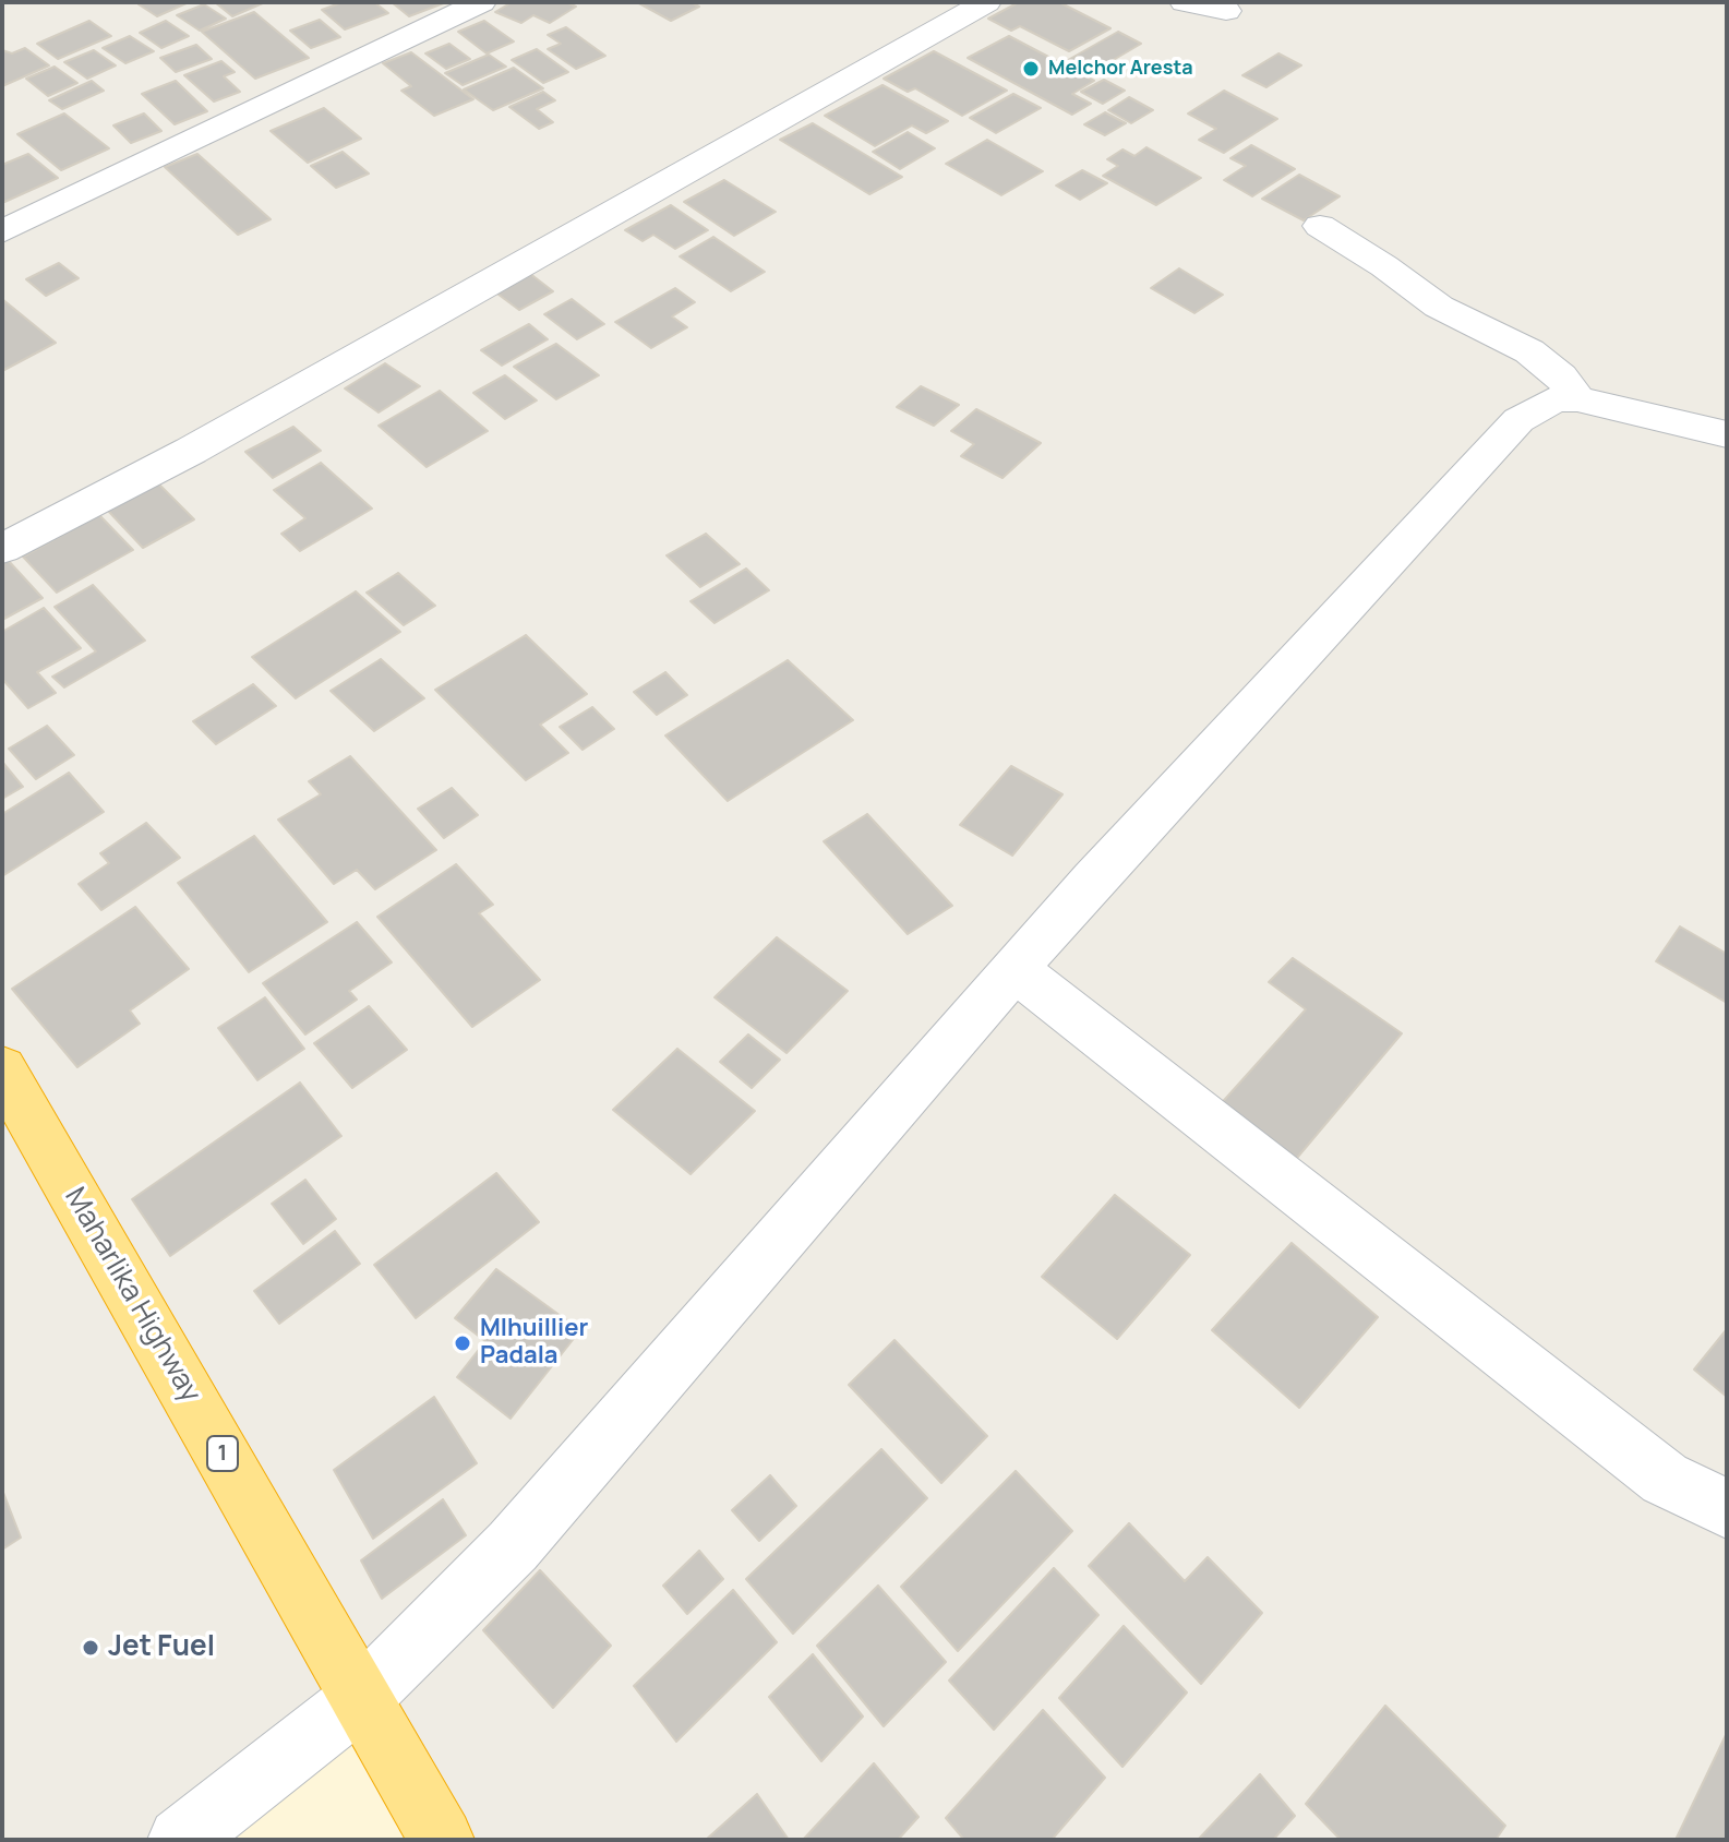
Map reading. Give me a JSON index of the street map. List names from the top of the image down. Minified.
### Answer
{"streets":{"highway":["Maharlika Highway","1"]},"places":["Melchor Aresta","Mlhuillier Padala","Jet Fuel"]}
